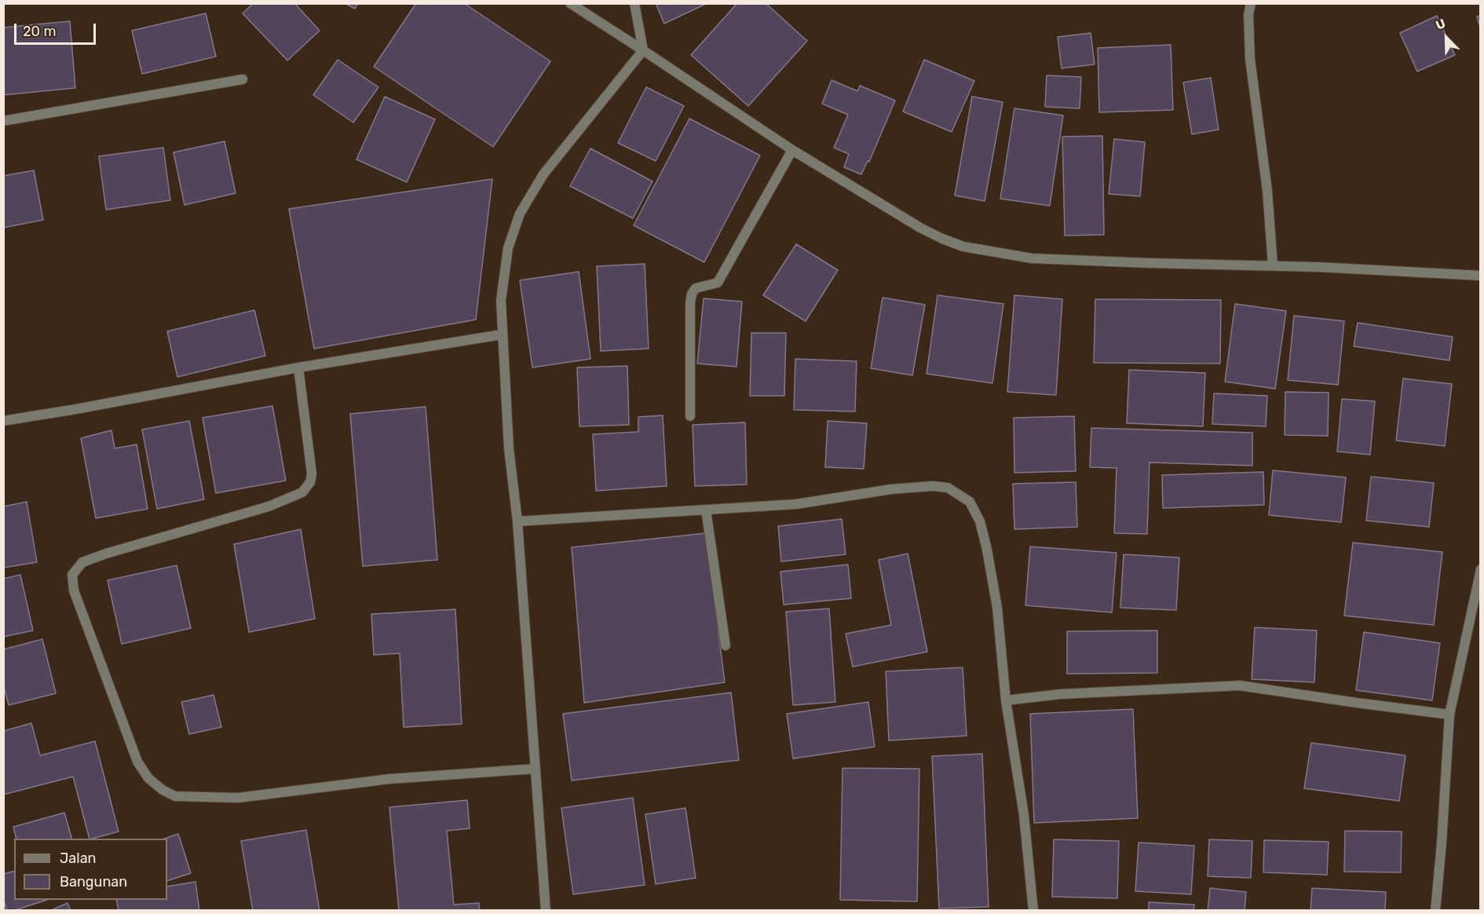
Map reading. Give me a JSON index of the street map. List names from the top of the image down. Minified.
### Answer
{"legend":["Jalan","Bangunan"],"scale_bar":"20 m","north":"top left"}
